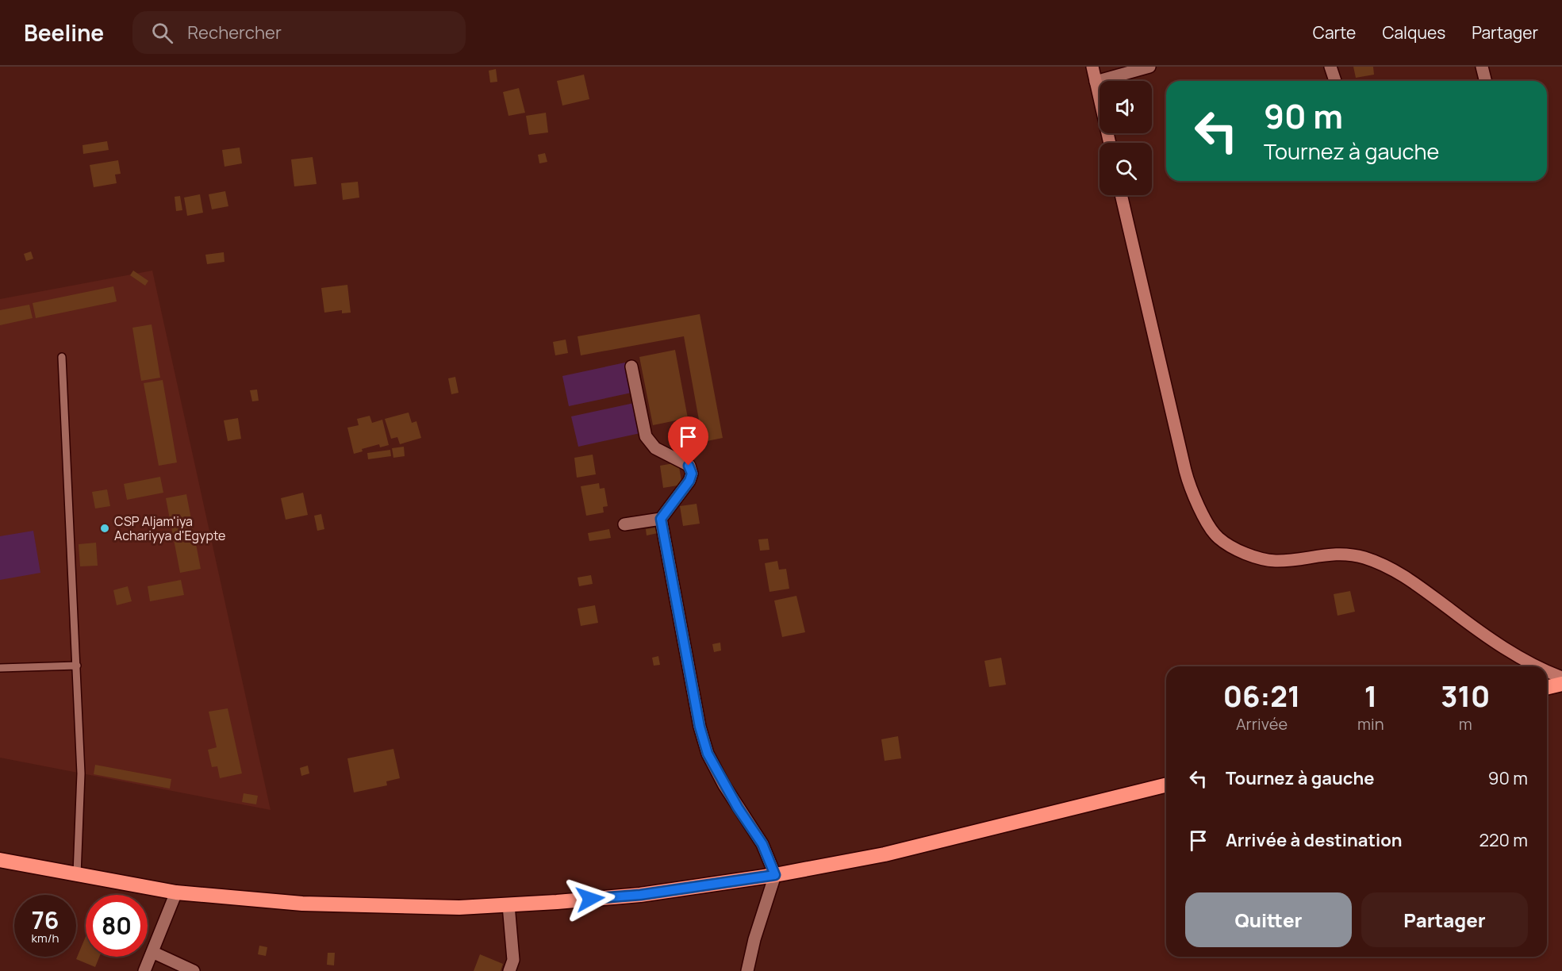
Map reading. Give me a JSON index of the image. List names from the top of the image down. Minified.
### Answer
{"places":["CSP Aljam'iya Achariyya d'Egypte"],"page":{"header":"Beeline","search":"Rechercher","nav":["Carte","Calques","Partager"],"turn":["90 m","Tournez à gauche"],"eta":["06:21","Arrivée","1","min","310","m"],"list":[{"name":"Tournez à gauche","value":"90 m"},{"name":"Arrivée à destination","value":"220 m"}],"buttons":["Quitter","Partager"],"speed":"76 km/h","limit":"80"}}
